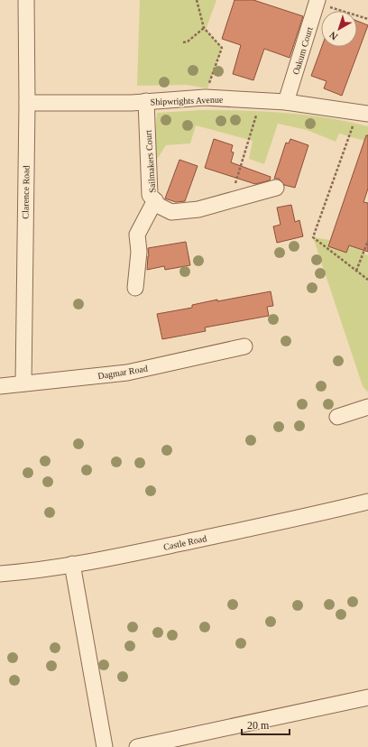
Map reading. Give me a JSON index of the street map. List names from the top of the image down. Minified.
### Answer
{"streets":{"street":["Oakum Court","Shipwrights Avenue","Sailmakers Court","Clarence Road","Dagmar Road","Castle Road"]},"crossings":[["Oakum Court","Shipwrights Avenue"],["Shipwrights Avenue","Sailmakers Court"],["Shipwrights Avenue","Clarence Road"],["Clarence Road","Dagmar Road"]],"scale_bar":"20 m","north":"bottom left"}
